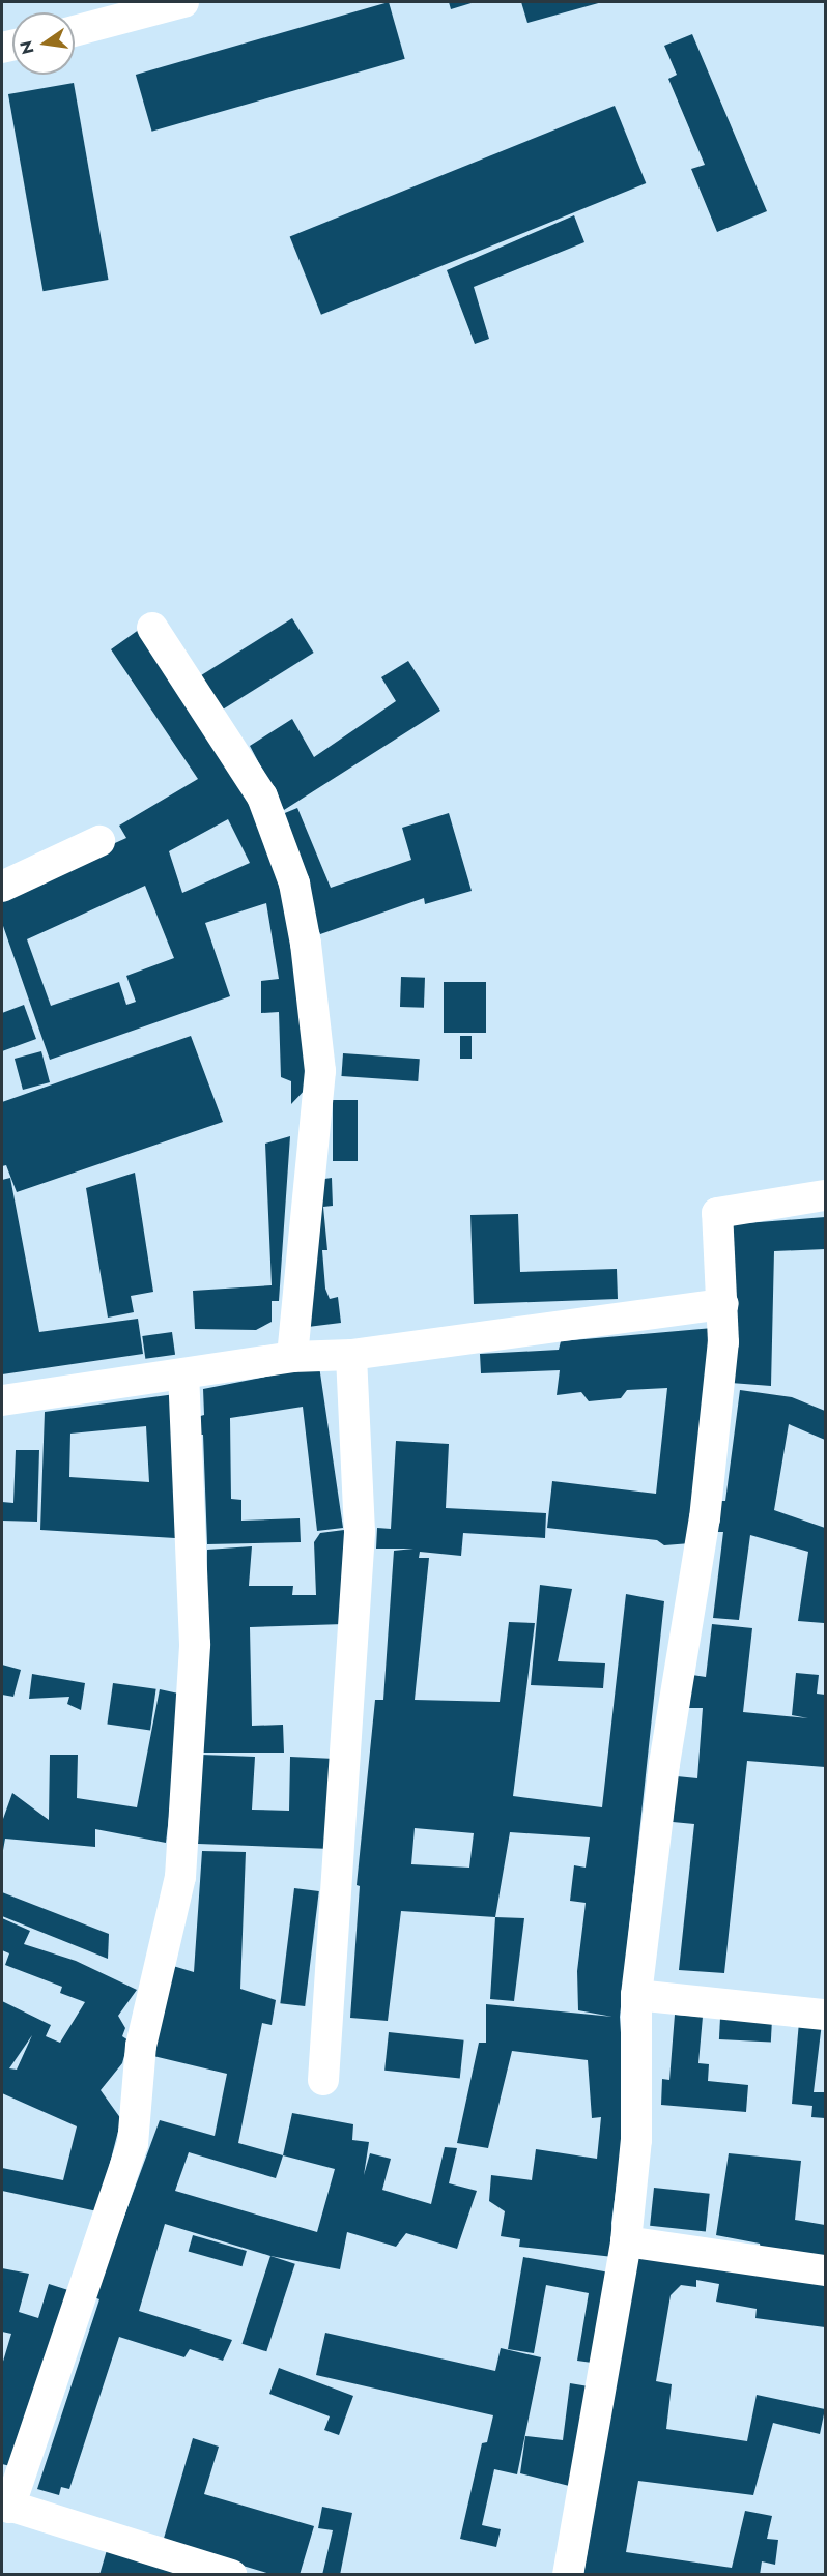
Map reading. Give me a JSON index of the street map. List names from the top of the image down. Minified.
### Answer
{"north":"left"}
